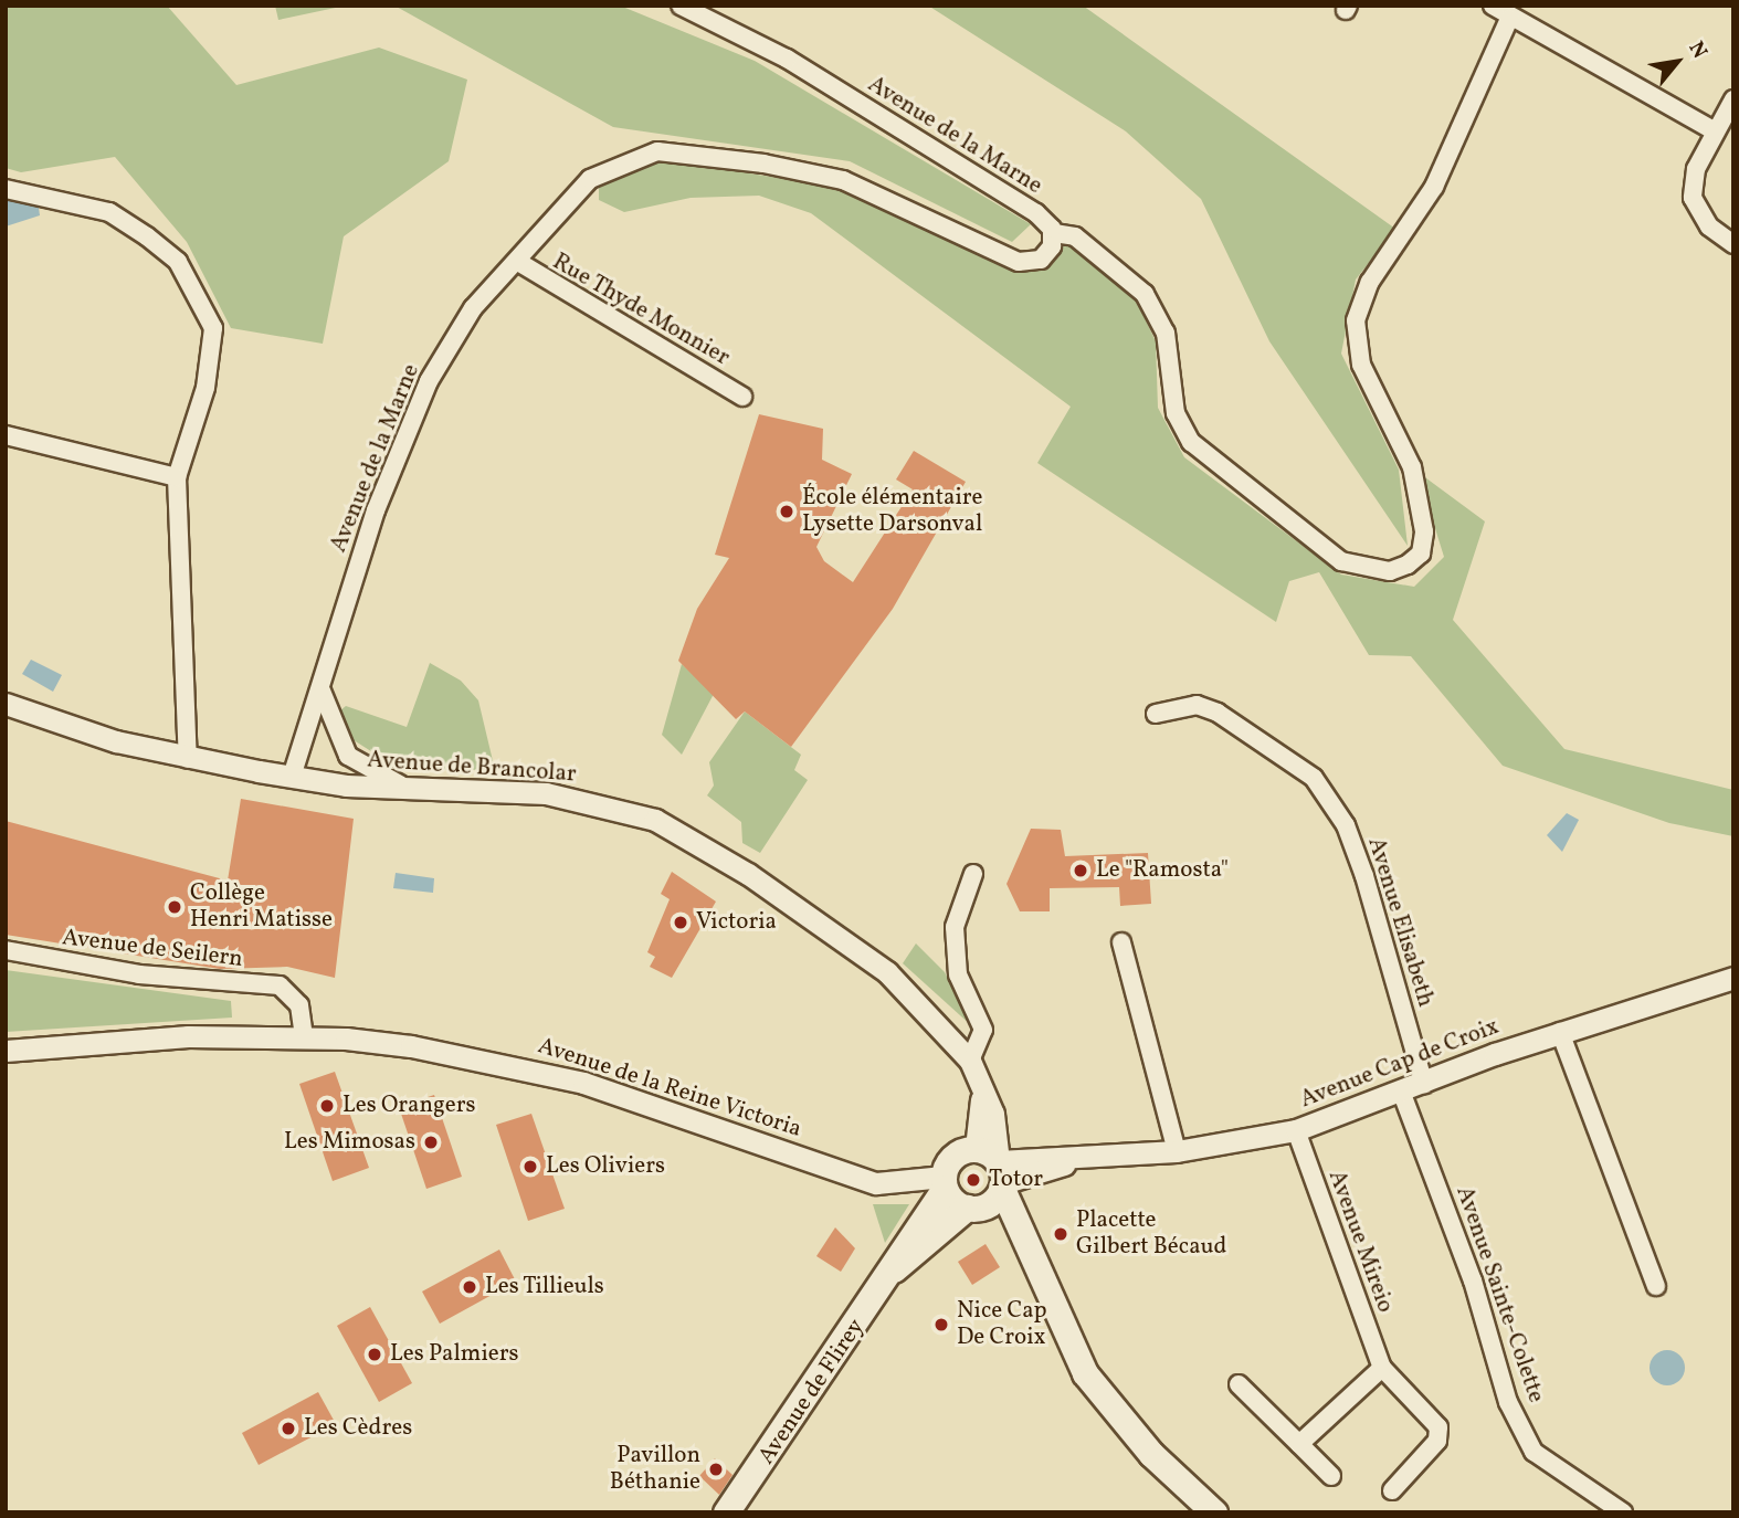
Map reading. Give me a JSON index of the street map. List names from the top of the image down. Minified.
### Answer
{"streets":{"main road":["Avenue de Flirey"],"street":["Avenue de la Marne","Rue Thyde Monnier","Avenue de Brancolar","Avenue Elisabeth","Avenue de Seilern","Avenue Cap de Croix","Avenue de la Reine Victoria","Avenue Mireio","Avenue Sainte-Colette"]},"crossings":[["Avenue de la Marne","Rue Thyde Monnier"],["Avenue de la Marne","Avenue de Brancolar"],["Avenue de Brancolar","Avenue Cap de Croix"],["Avenue de Brancolar","Avenue de Flirey"],["Avenue Elisabeth","Avenue Cap de Croix"],["Avenue de Seilern","Avenue de la Reine Victoria"],["Avenue Cap de Croix","Avenue Mireio"],["Avenue Cap de Croix","Avenue Sainte-Colette"],["Avenue Cap de Croix","Avenue de Flirey"],["Avenue de la Reine Victoria","Avenue de Flirey"]],"places":["École élémentaire Lysette Darsonval","Le \"Ramosta\"","Collège Henri Matisse","Victoria","Les Orangers","Les Mimosas","Les Oliviers","Totor","Placette Gilbert Bécaud","Les Tillieuls","Nice Cap De Croix","Les Palmiers","Les Cèdres","Pavillon Béthanie"],"north":"top right"}
